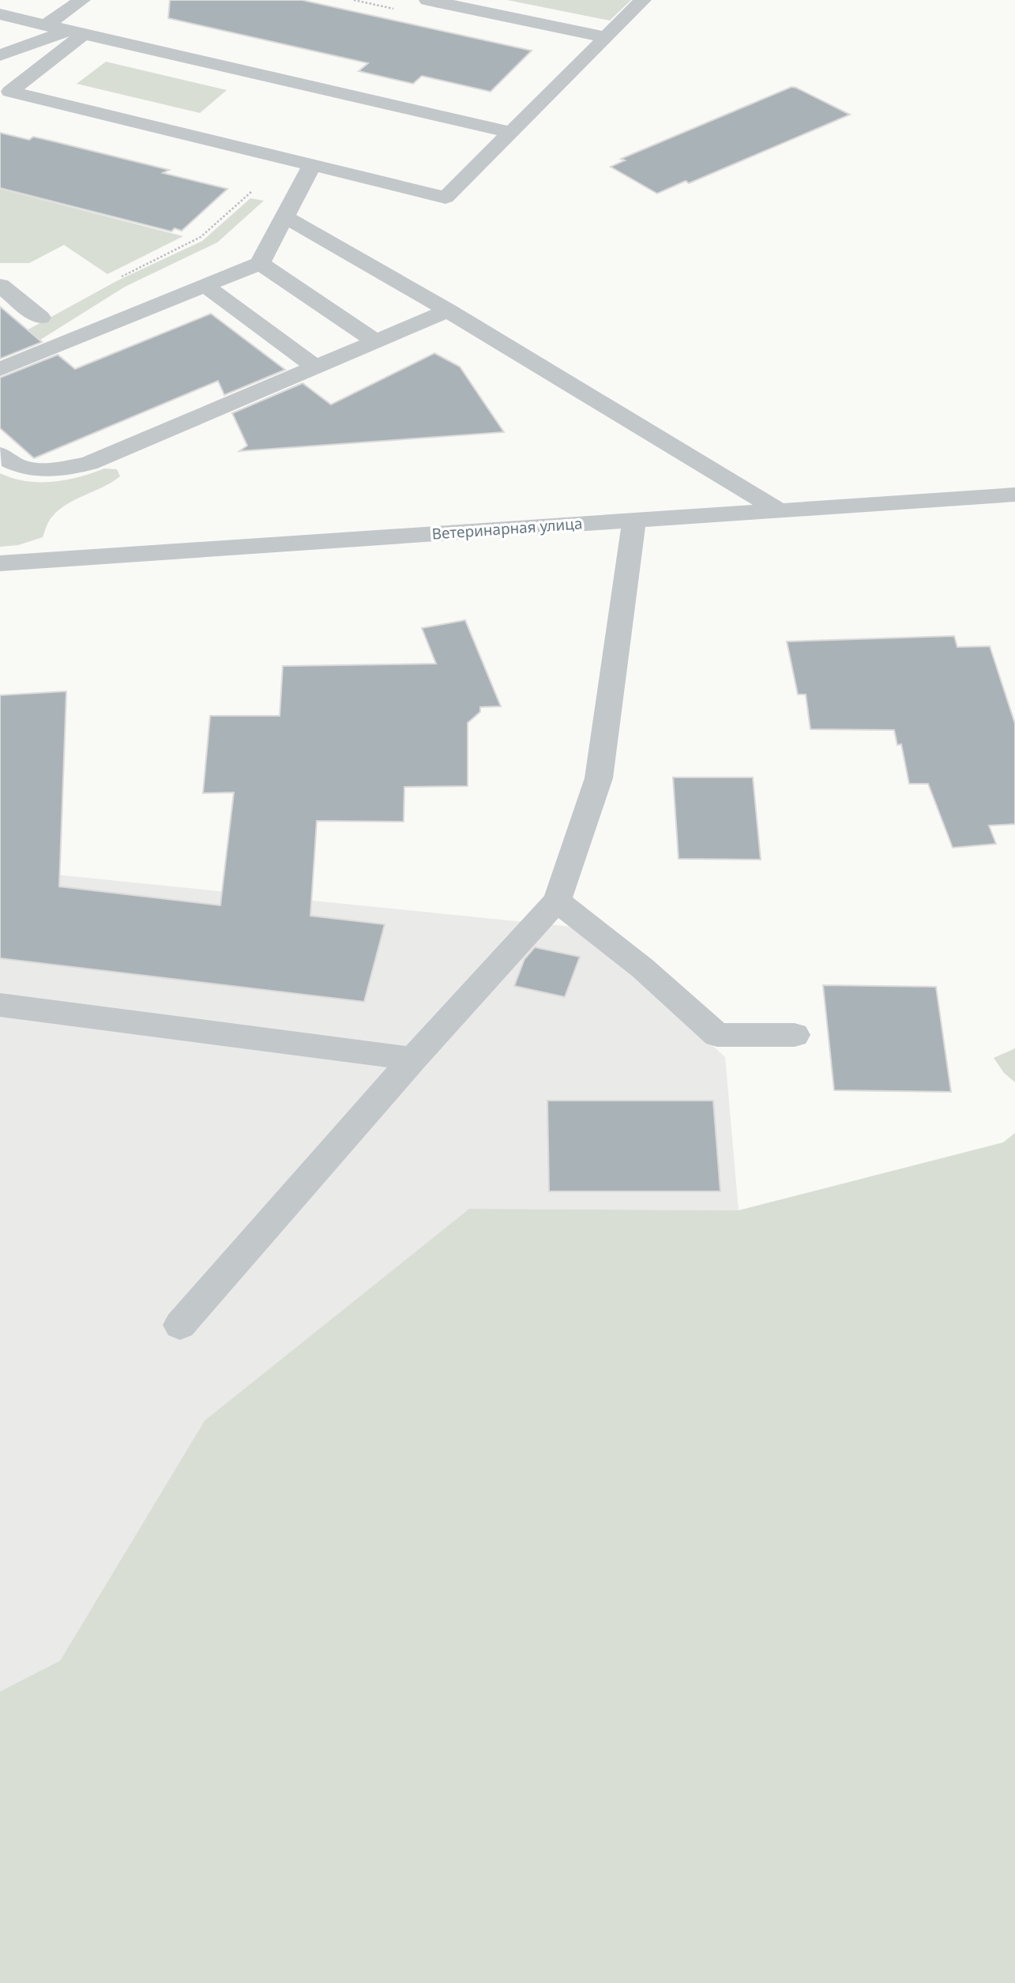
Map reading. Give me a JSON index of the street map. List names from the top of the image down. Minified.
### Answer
{"streets":{"street":["Ветеринарная улица"]}}
